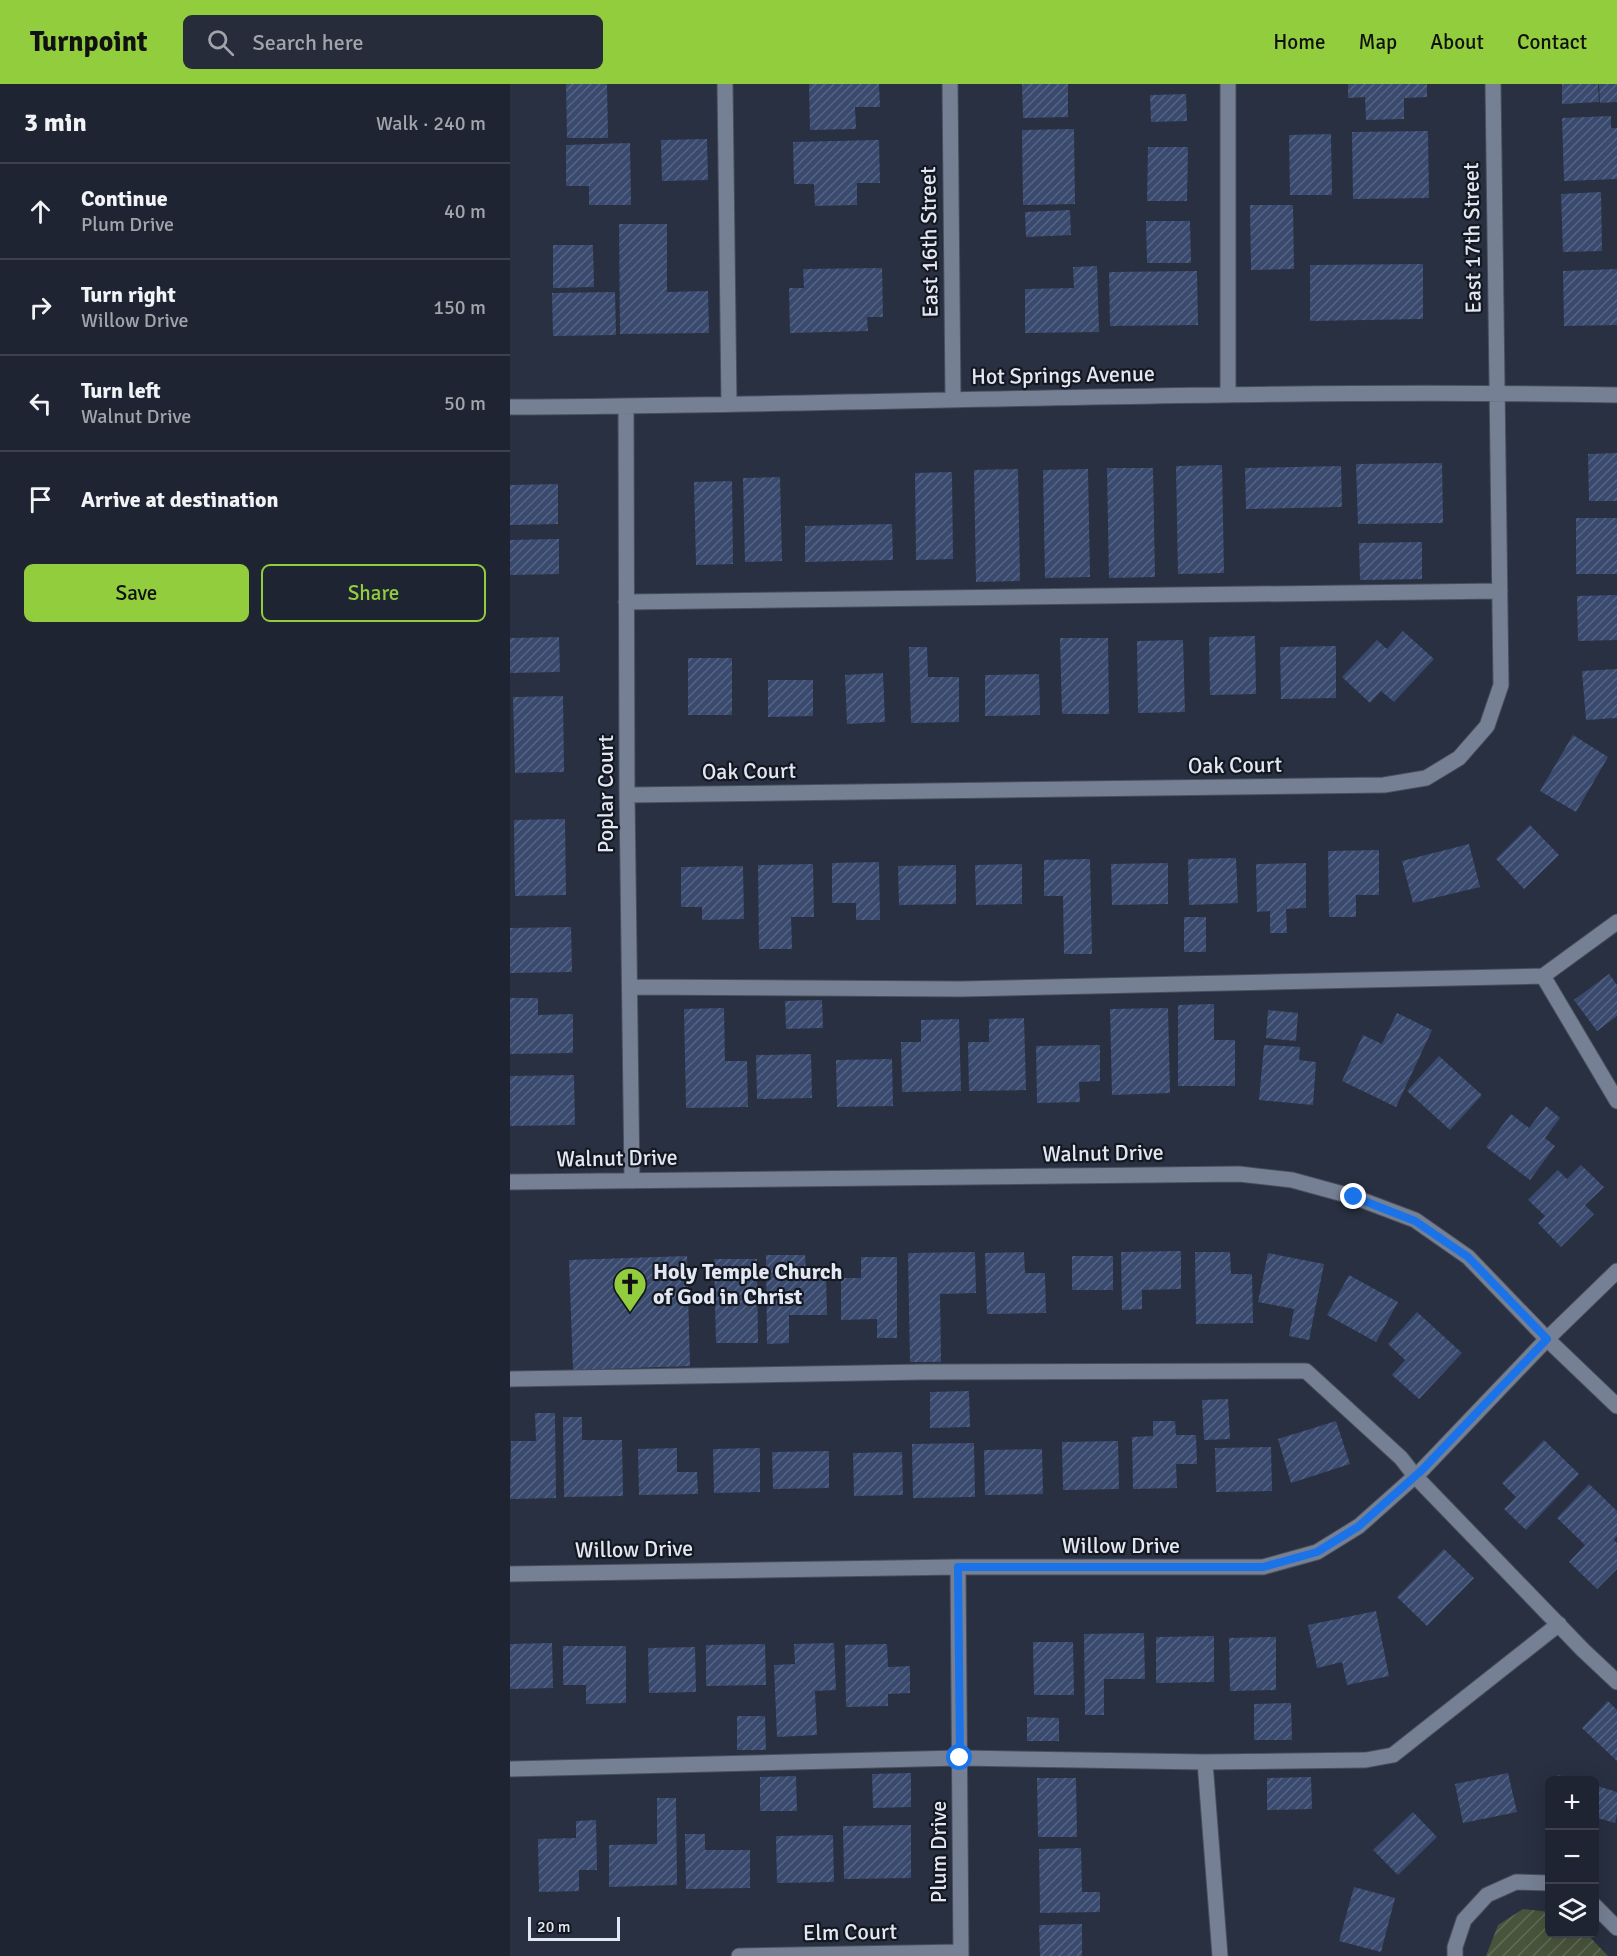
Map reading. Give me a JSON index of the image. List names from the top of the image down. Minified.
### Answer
{"streets":{"street":["East 17th Street","East 16th Street","Hot Springs Avenue","Oak Court","Poplar Court","Walnut Drive","Willow Drive","Plum Drive","Elm Court"]},"crossings":[["East 17th Street","Hot Springs Avenue"],["East 17th Street","Oak Court"],["East 16th Street","Hot Springs Avenue"],["Hot Springs Avenue","Oak Court"],["Hot Springs Avenue","Poplar Court"],["Oak Court","Poplar Court"],["Poplar Court","Walnut Drive"],["Walnut Drive","Willow Drive"],["Willow Drive","Plum Drive"],["Plum Drive","Elm Court"]],"places":{"church":["Holy Temple Church of God in Christ"]},"scale_bar":"20 m","page":{"header":"Turnpoint","search":"Search here","nav":["Home","Map","About","Contact"],"heading":["3 min","Walk · 240 m"],"list":[["Continue","Plum Drive","40 m"],["Turn right","Willow Drive","150 m"],["Turn left","Walnut Drive","50 m"],"Arrive at destination"],"buttons":["Save","Share"],"map_buttons":["+","−"],"scale":"20 m"}}
